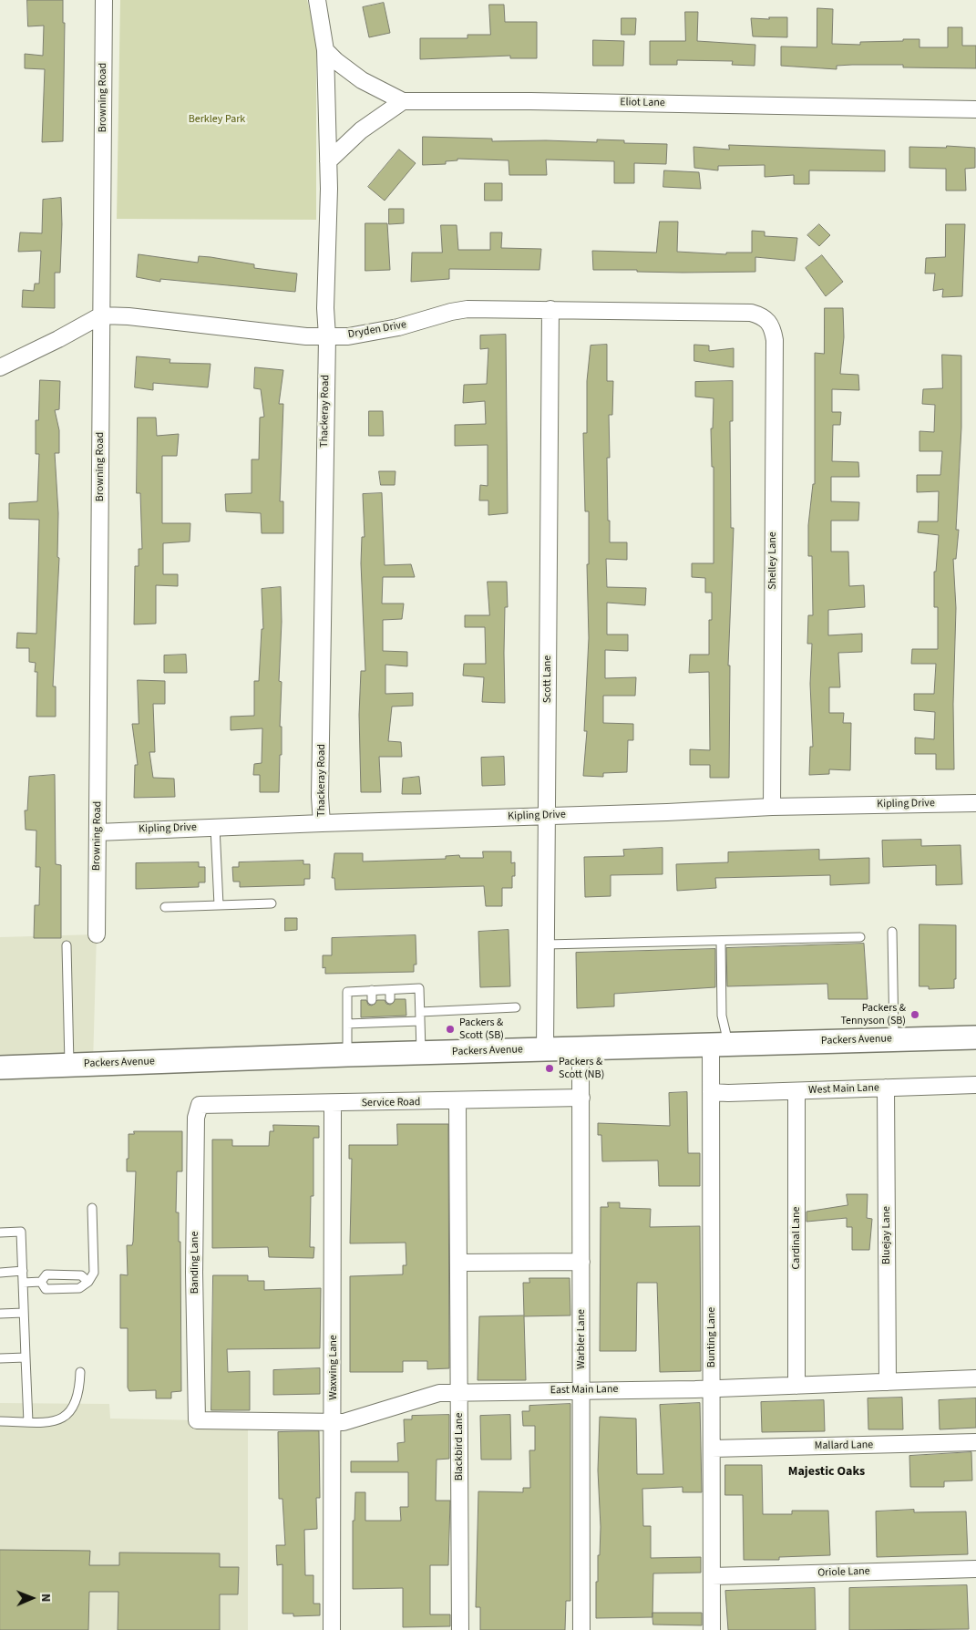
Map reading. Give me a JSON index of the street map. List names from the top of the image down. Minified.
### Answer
{"streets":{"main road":["Packers Avenue"],"street":["Browning Road","Eliot Lane","Dryden Drive","Thackeray Road","Shelley Lane","Scott Lane","Kipling Drive","West Main Lane","Service Road","Bluejay Lane","Cardinal Lane","Banding Lane","Bunting Lane","Warbler Lane","Waxwing Lane","East Main Lane","Mallard Lane","Blackbird Lane","Oriole Lane"]},"crossings":[["Browning Road","Dryden Drive"],["Browning Road","Kipling Drive"],["Eliot Lane","Thackeray Road"],["Dryden Drive","Thackeray Road"],["Dryden Drive","Shelley Lane"],["Dryden Drive","Scott Lane"],["Thackeray Road","Kipling Drive"],["Shelley Lane","Kipling Drive"],["Scott Lane","Kipling Drive"],["Scott Lane","Packers Avenue"],["Packers Avenue","Bunting Lane"],["Packers Avenue","Warbler Lane"],["West Main Lane","Bluejay Lane"],["West Main Lane","Cardinal Lane"],["West Main Lane","Bunting Lane"],["Service Road","Banding Lane"],["Service Road","Warbler Lane"],["Service Road","Waxwing Lane"],["Service Road","Blackbird Lane"],["Bluejay Lane","East Main Lane"],["Cardinal Lane","East Main Lane"],["Banding Lane","East Main Lane"],["Bunting Lane","East Main Lane"],["Bunting Lane","Mallard Lane"],["Bunting Lane","Oriole Lane"],["Warbler Lane","East Main Lane"],["Waxwing Lane","East Main Lane"],["East Main Lane","Blackbird Lane"]],"districts":["Majestic Oaks"],"parks":["Berkley Park"],"places":["Packers & Tennyson (SB)","Packers & Scott (SB)","Packers & Scott (NB)"],"north":"right"}
